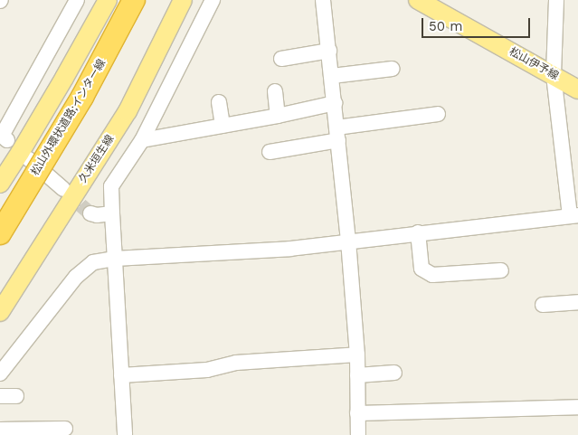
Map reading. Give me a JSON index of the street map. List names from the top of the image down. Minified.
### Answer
{"streets":{"highway":["松山外環状道路;インター線"],"main road":["松山伊予線","久米垣生線"]},"scale_bar":"50 m"}
